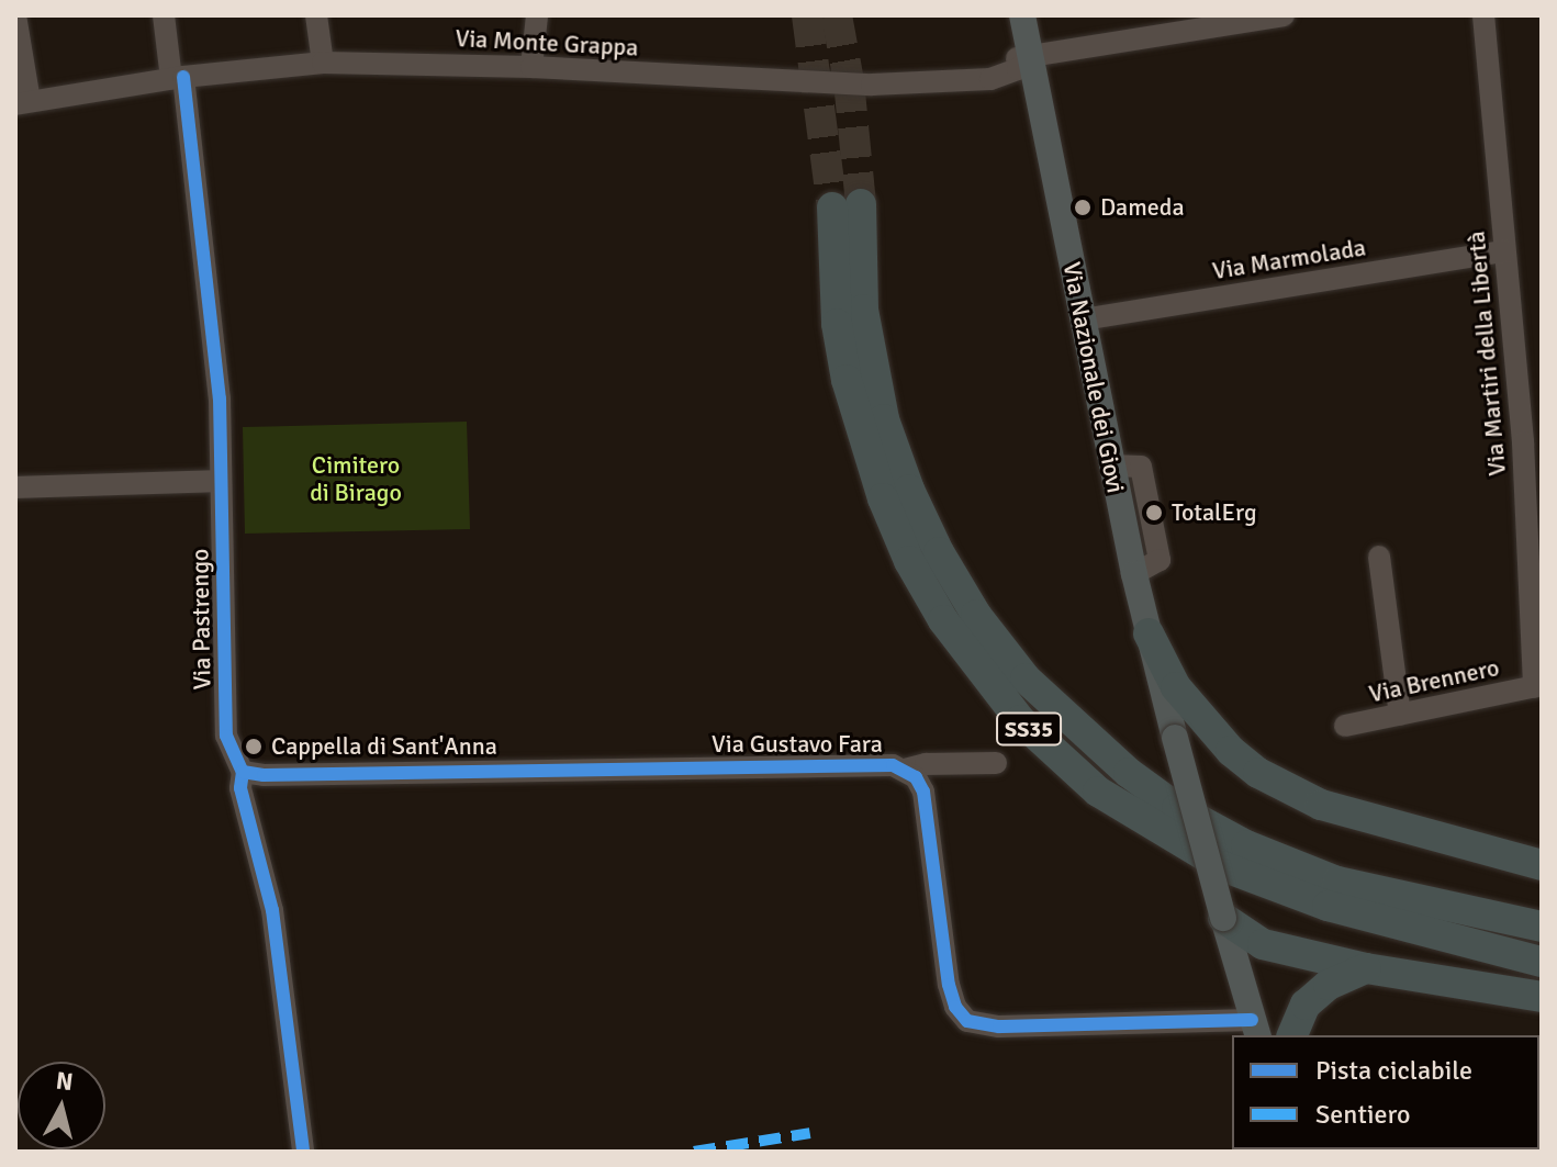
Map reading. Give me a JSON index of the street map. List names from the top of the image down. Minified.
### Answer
{"streets":{"highway":["SS35"],"main road":["Via Nazionale dei Giovi"],"street":["Via Monte Grappa","Via Marmolada","Via Martiri della Libertà","Via Pastrengo","Via Brennero","Via Gustavo Fara"]},"crossings":[["Via Monte Grappa","Via Nazionale dei Giovi"],["Via Monte Grappa","Via Pastrengo"],["Via Marmolada","Via Martiri della Libertà"],["Via Marmolada","Via Nazionale dei Giovi"],["Via Martiri della Libertà","Via Brennero"],["Via Pastrengo","Via Gustavo Fara"]],"parks":["Cimitero di Birago"],"places":["Dameda","TotalErg","Cappella di Sant'Anna"],"legend":["Pista ciclabile","Sentiero"],"north":"top"}
